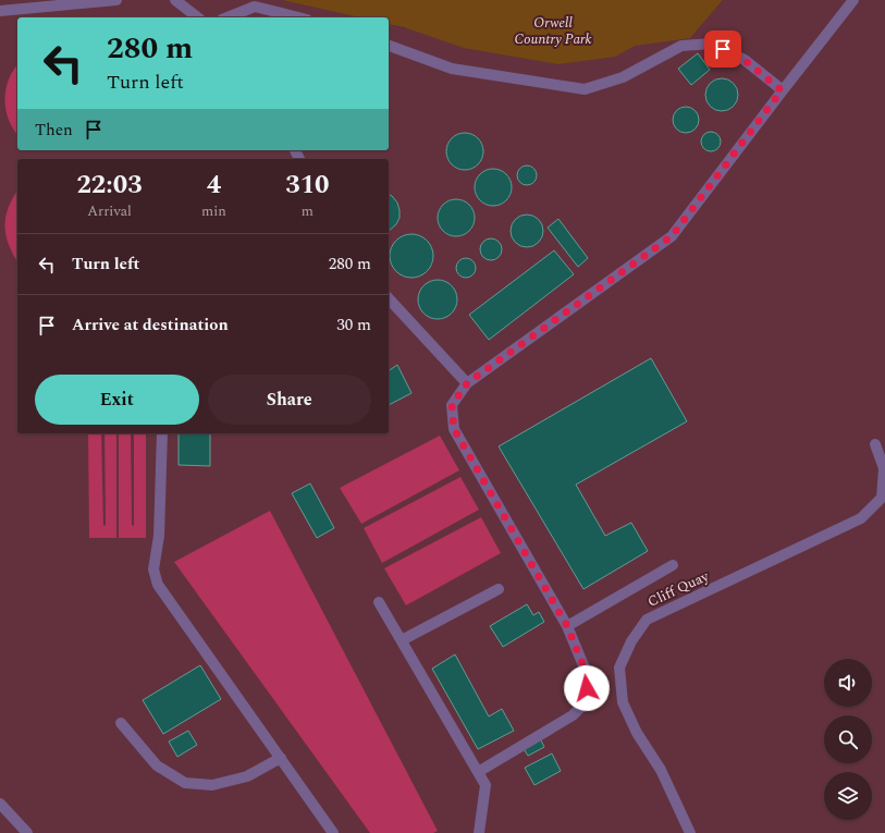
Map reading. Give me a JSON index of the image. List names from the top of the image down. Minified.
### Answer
{"streets":{"lane":["Cliff Quay"]},"parks":["Orwell Country Park"],"page":{"turn":["280 m","Turn left"],"then":"Then","eta":["22:03","Arrival","4","min","310","m"],"list":[{"name":"Turn left","value":"280 m"},{"name":"Arrive at destination","value":"30 m"}],"buttons":["Exit","Share"]}}
